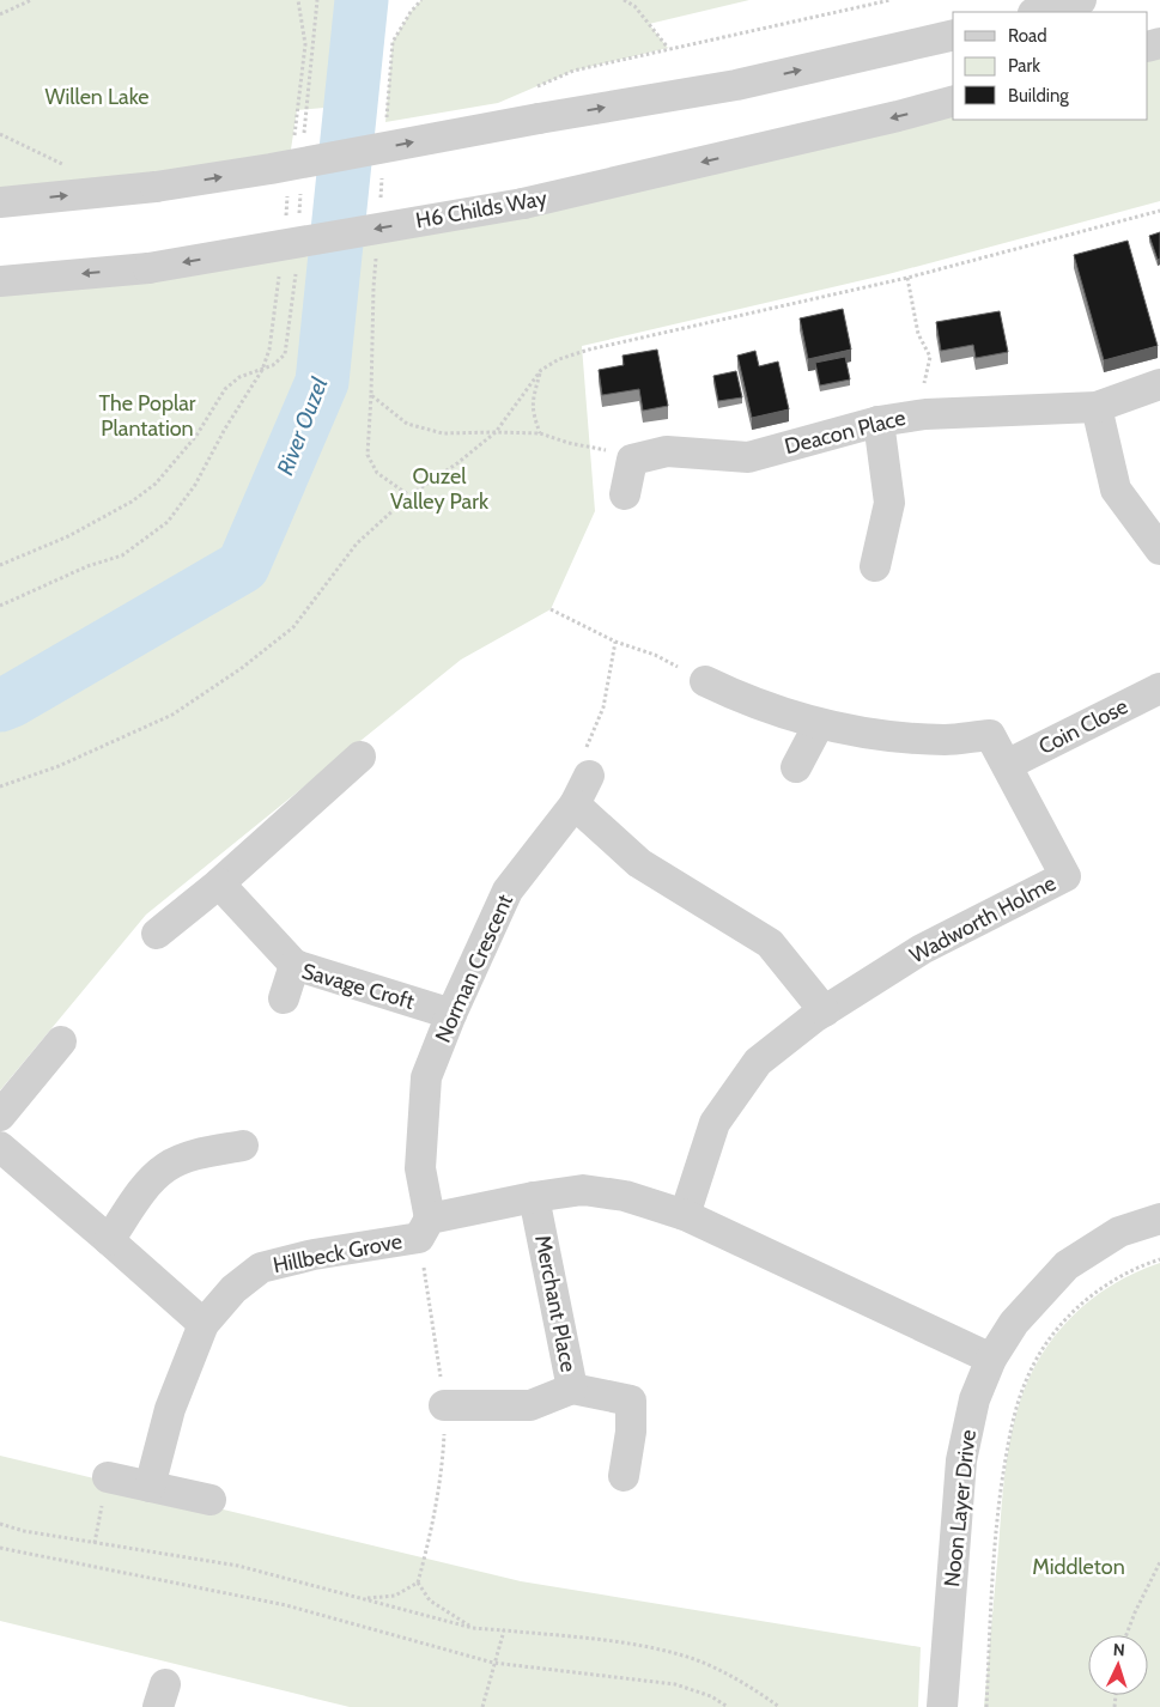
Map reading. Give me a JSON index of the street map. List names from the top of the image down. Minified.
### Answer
{"streets":{"street":["H6 Childs Way","Deacon Place","Coin Close","Wadworth Holme","Norman Crescent","Savage Croft","Hillbeck Grove","Merchant Place","Noon Layer Drive"]},"crossings":[["Coin Close","Wadworth Holme"],["Norman Crescent","Savage Croft"],["Norman Crescent","Hillbeck Grove"]],"water":["River Ouzel"],"parks":["Willen Lake","The Poplar Plantation","Ouzel Valley Park","Middleton"],"legend":["Road","Park","Building"],"north":"top"}
